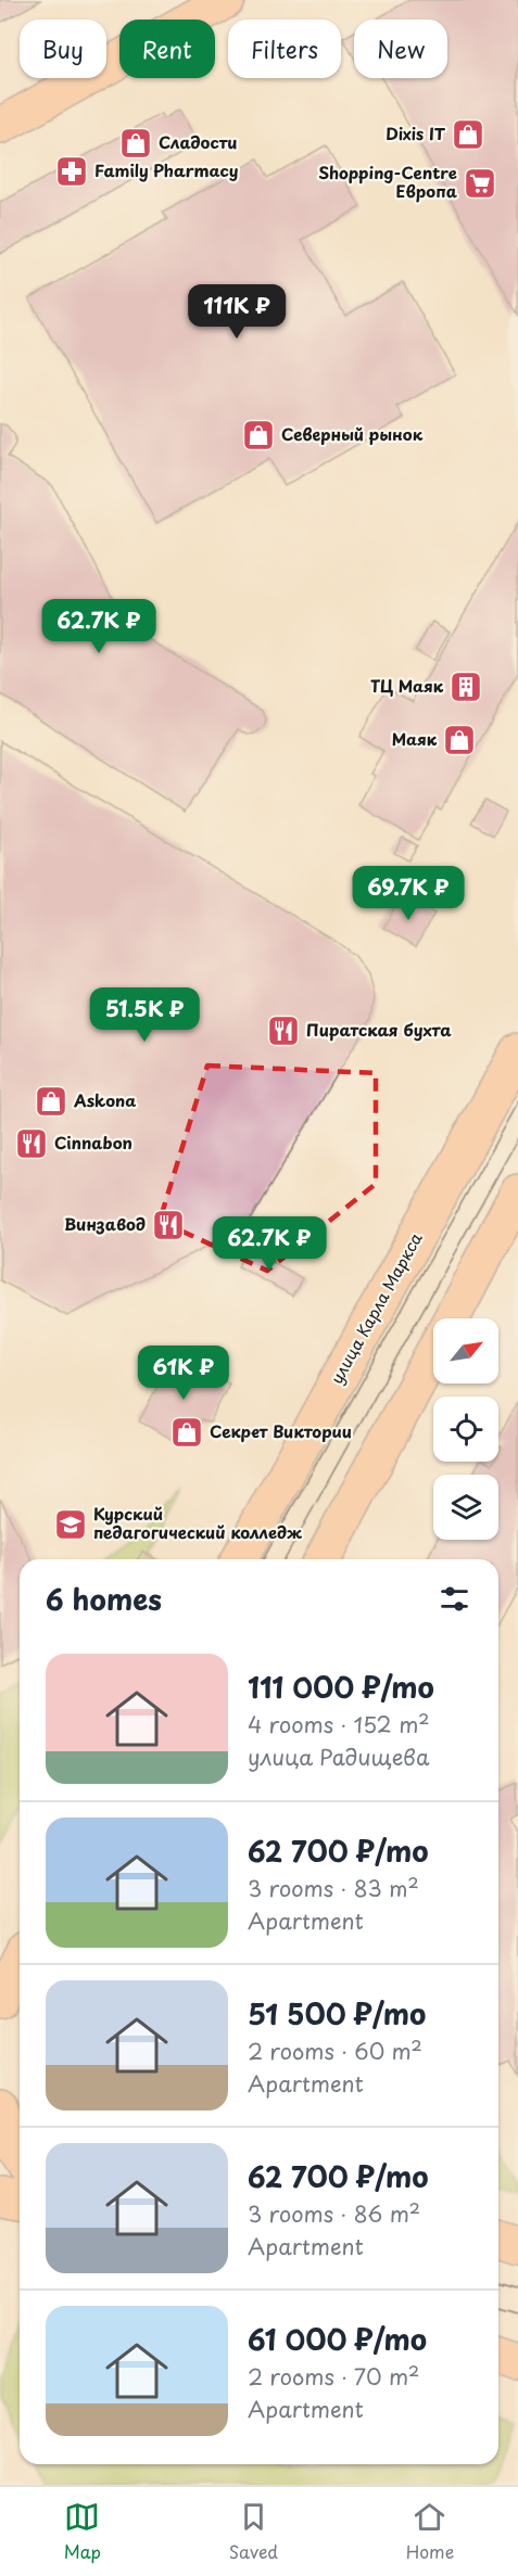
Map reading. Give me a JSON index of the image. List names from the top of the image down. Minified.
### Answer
{"streets":{"main road":["улица Карла Маркса"]},"places":{"shop":["Dixis IT","Сладости","Северный рынок","Маяк","Askona","Секрет Виктории"],"pharmacy":["Family Pharmacy"],"supermarket":["Shopping-Centre Европа"],"building":["ТЦ Маяк"],"restaurant":["Пиратская бухта","Cinnabon","Винзавод"],"school or university":["Курский педагогический колледж"]},"north":"top right","page":{"chip":["Buy","Rent","Filters","New"],"price":["111K ₽","62.7K ₽","69.7K ₽","51.5K ₽","62.7K ₽","61K ₽"],"heading":"6 homes","list":[{"name":"111 000 ₽/mo","note":"4 rooms · 152 m² · улица Радищева"},{"name":"62 700 ₽/mo","note":"3 rooms · 83 m² · Apartment"},{"name":"51 500 ₽/mo","note":"2 rooms · 60 m² · Apartment"},{"name":"62 700 ₽/mo","note":"3 rooms · 86 m² · Apartment"},{"name":"61 000 ₽/mo","note":"2 rooms · 70 m² · Apartment"}],"tabs":["Map","Saved","Home"]}}
